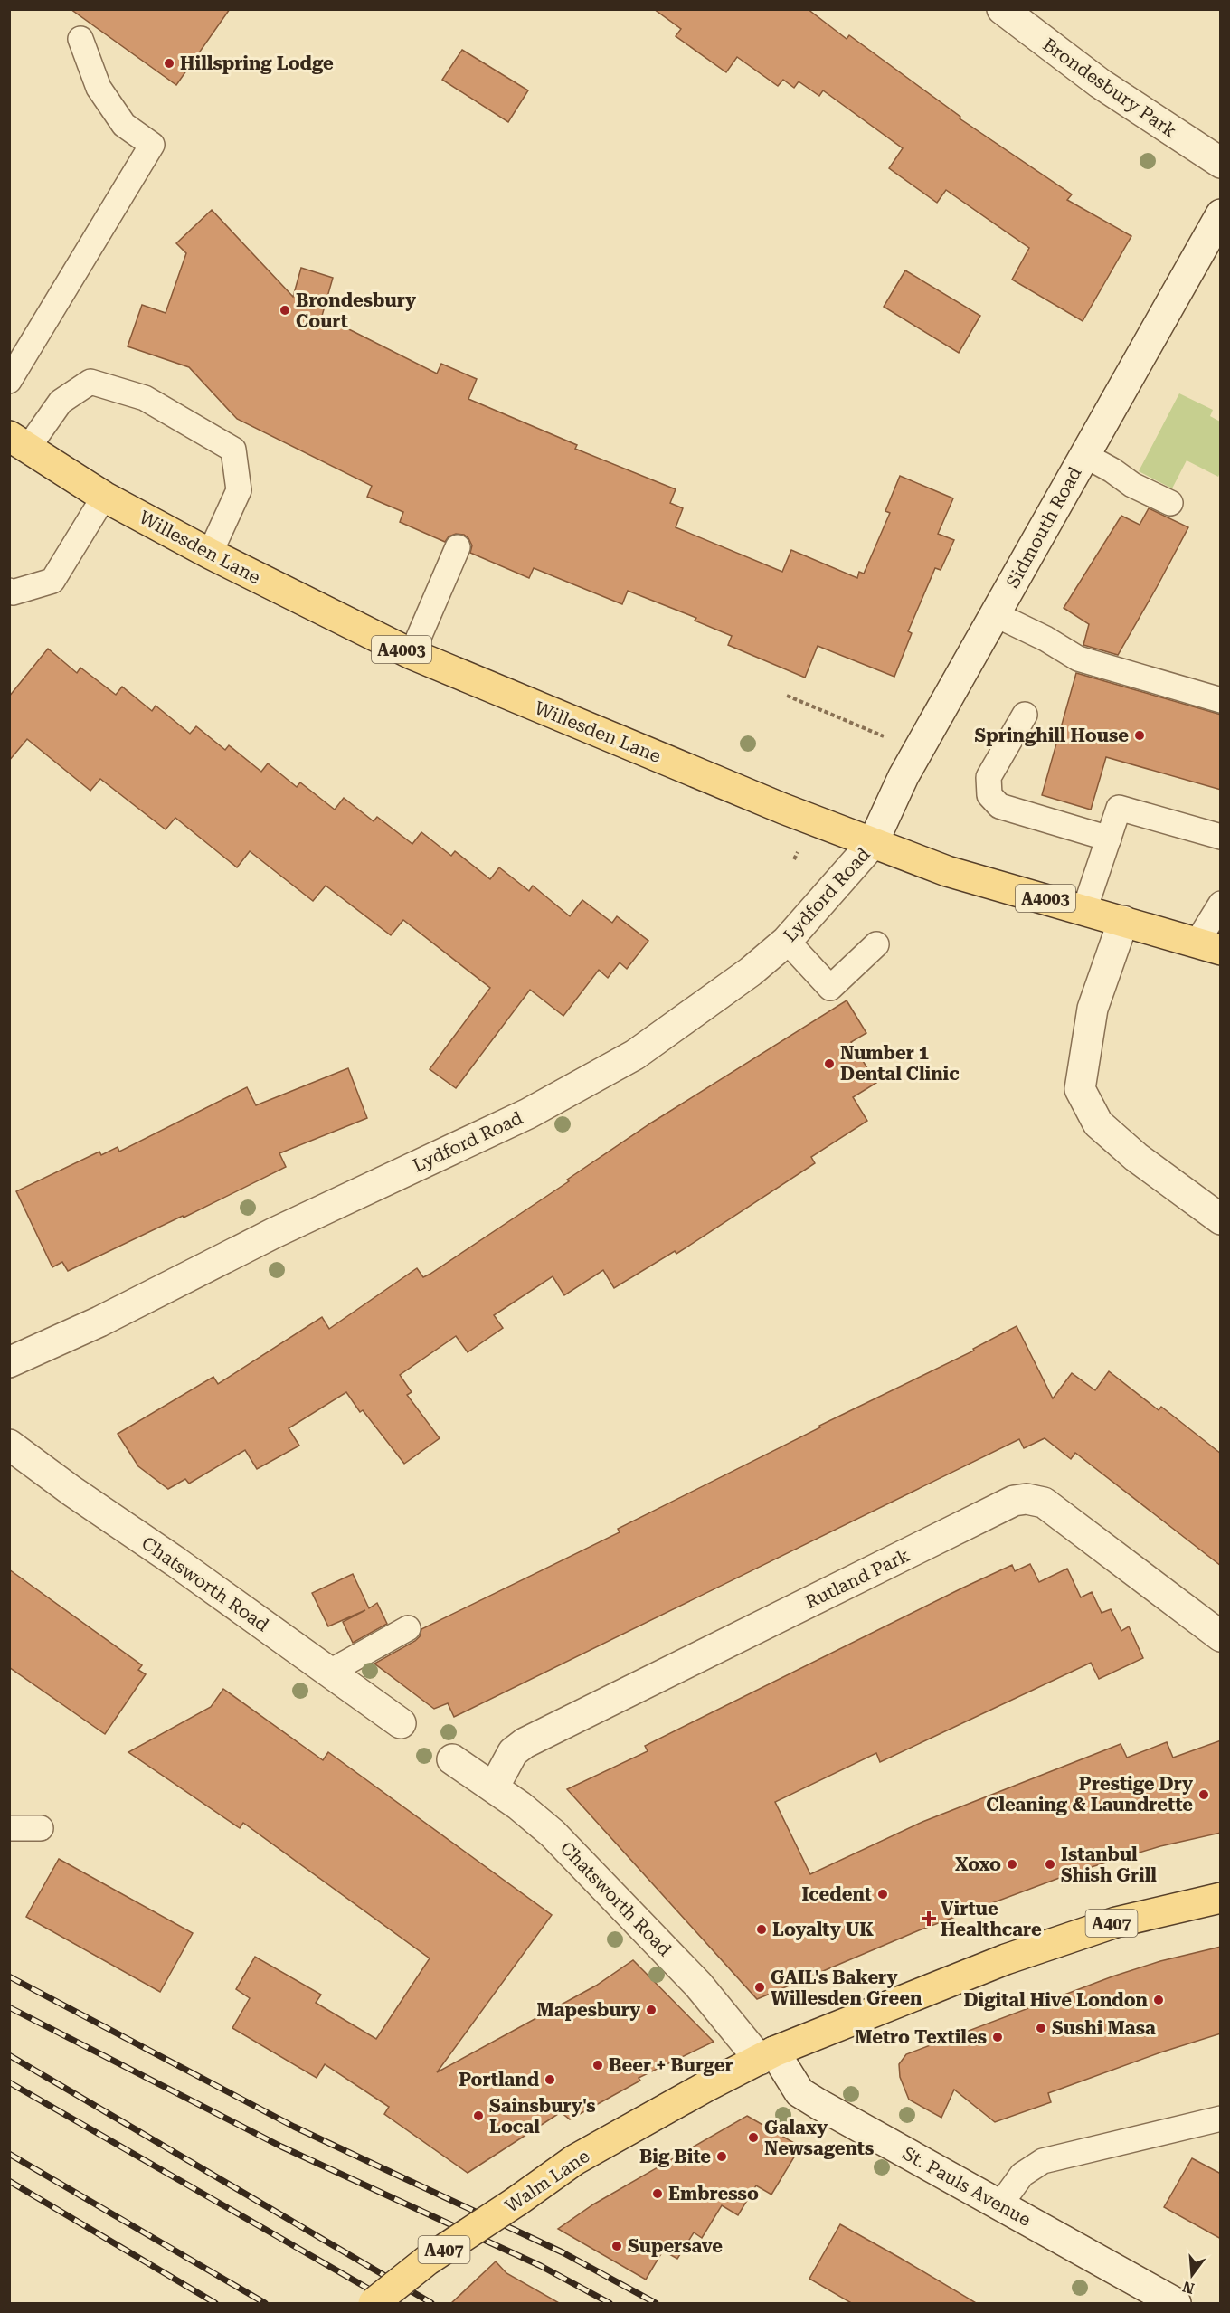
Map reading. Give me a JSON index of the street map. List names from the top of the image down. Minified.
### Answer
{"streets":{"main road":["Willesden Lane","A4003","A407","Walm Lane"],"street":["Brondesbury Park","Sidmouth Road","Lydford Road","Rutland Park","Chatsworth Road","St. Pauls Avenue"]},"crossings":[["Sidmouth Road","Willesden Lane"],["Sidmouth Road","Lydford Road"],["Willesden Lane","Lydford Road"],["Rutland Park","Chatsworth Road"],["Chatsworth Road","Walm Lane"],["Chatsworth Road","St. Pauls Avenue"],["Walm Lane","St. Pauls Avenue"]],"places":{"other":["Hillspring Lodge","Brondesbury Court","Springhill House","Number 1 Dental Clinic","Prestige Dry Cleaning & Laundrette","Xoxo","Istanbul Shish Grill","Icedent","Loyalty UK","GAIL's Bakery Willesden Green","Digital Hive London","Mapesbury","Sushi Masa","Metro Textiles","Beer + Burger","Portland","Sainsbury's Local","Galaxy Newsagents","Big Bite","Embresso","Supersave"],"health":["Virtue Healthcare"]},"north":"bottom"}
